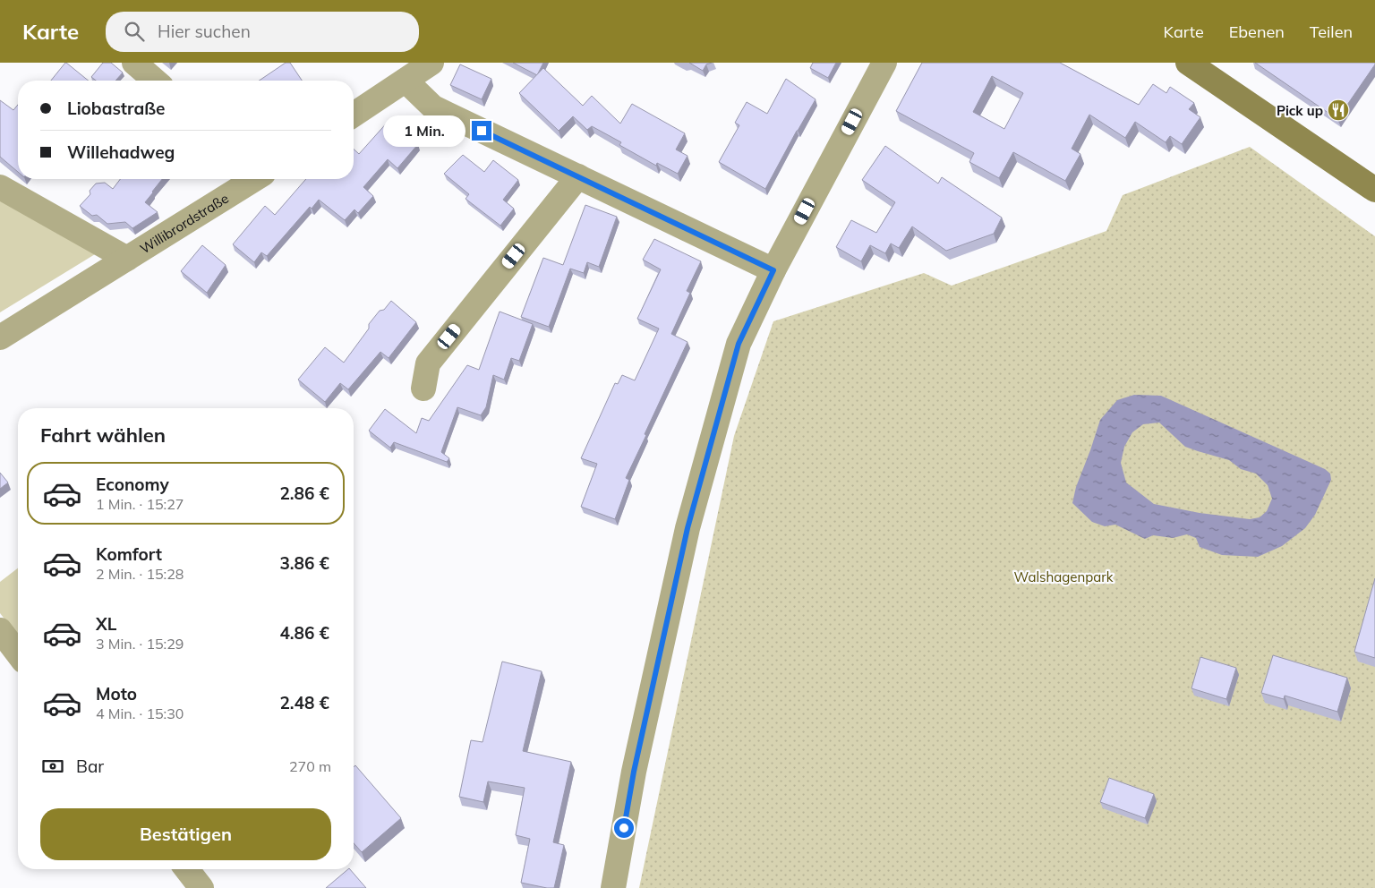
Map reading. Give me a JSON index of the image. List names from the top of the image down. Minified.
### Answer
{"streets":{"street":["Willibrordstraße"]},"parks":["Walshagenpark"],"places":{"restaurant":["Pick up"]},"page":{"header":"Karte","search":"Hier suchen","nav":["Karte","Ebenen","Teilen"],"banner":["Liobastraße","Willehadweg"],"bubble":"1 Min.","heading":"Fahrt wählen","list":[{"name":"Economy","note":"1 Min. · 15:27","value":"2.86 €"},{"name":"Komfort","note":"2 Min. · 15:28","value":"3.86 €"},{"name":"XL","note":"3 Min. · 15:29","value":"4.86 €"},{"name":"Moto","note":"4 Min. · 15:30","value":"2.48 €"}],"pay":["Bar","270 m"],"buttons":"Bestätigen"}}
